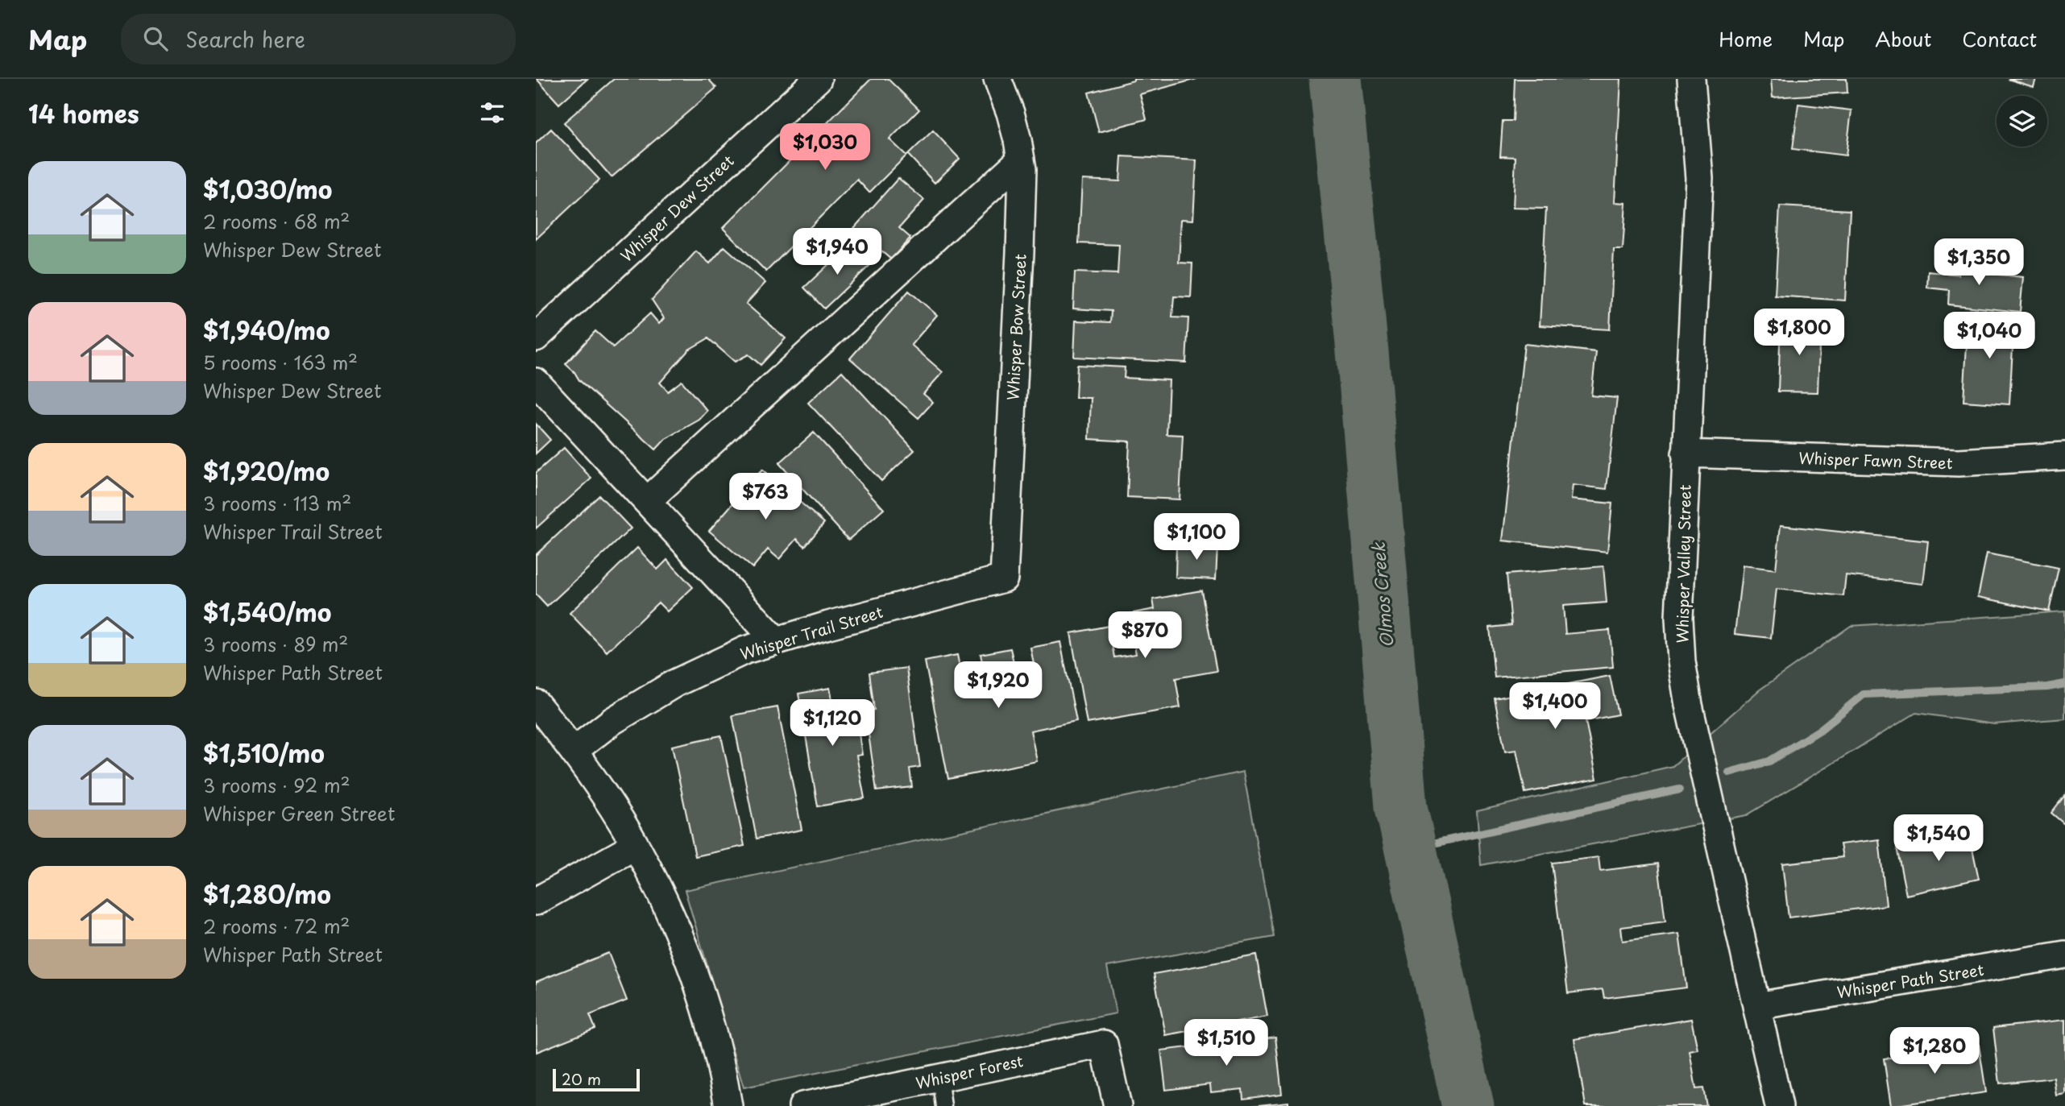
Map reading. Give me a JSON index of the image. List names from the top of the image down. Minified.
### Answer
{"streets":{"street":["Whisper Dew Street","Whisper Bow Street","Whisper Fawn Street","Whisper Valley Street","Whisper Trail Street","Whisper Path Street","Whisper Forest"]},"crossings":[["Whisper Bow Street","Whisper Trail Street"],["Whisper Fawn Street","Whisper Valley Street"],["Whisper Valley Street","Whisper Path Street"]],"water":["Olmos Creek"],"scale_bar":"20 m","page":{"header":"Map","search":"Search here","nav":["Home","Map","About","Contact"],"heading":"14 homes","price":["$1,030","$1,940","$1,350","$1,800","$1,040","$763","$1,100","$870","$1,920","$1,400","$1,120","$1,540","$1,510","$1,280"],"list":[{"name":"$1,030/mo","note":"2 rooms · 68 m² · Whisper Dew Street"},{"name":"$1,940/mo","note":"5 rooms · 163 m² · Whisper Dew Street"},{"name":"$1,920/mo","note":"3 rooms · 113 m² · Whisper Trail Street"},{"name":"$1,540/mo","note":"3 rooms · 89 m² · Whisper Path Street"},{"name":"$1,510/mo","note":"3 rooms · 92 m² · Whisper Green Street"},{"name":"$1,280/mo","note":"2 rooms · 72 m² · Whisper Path Street"}],"scale":"20 m"}}
